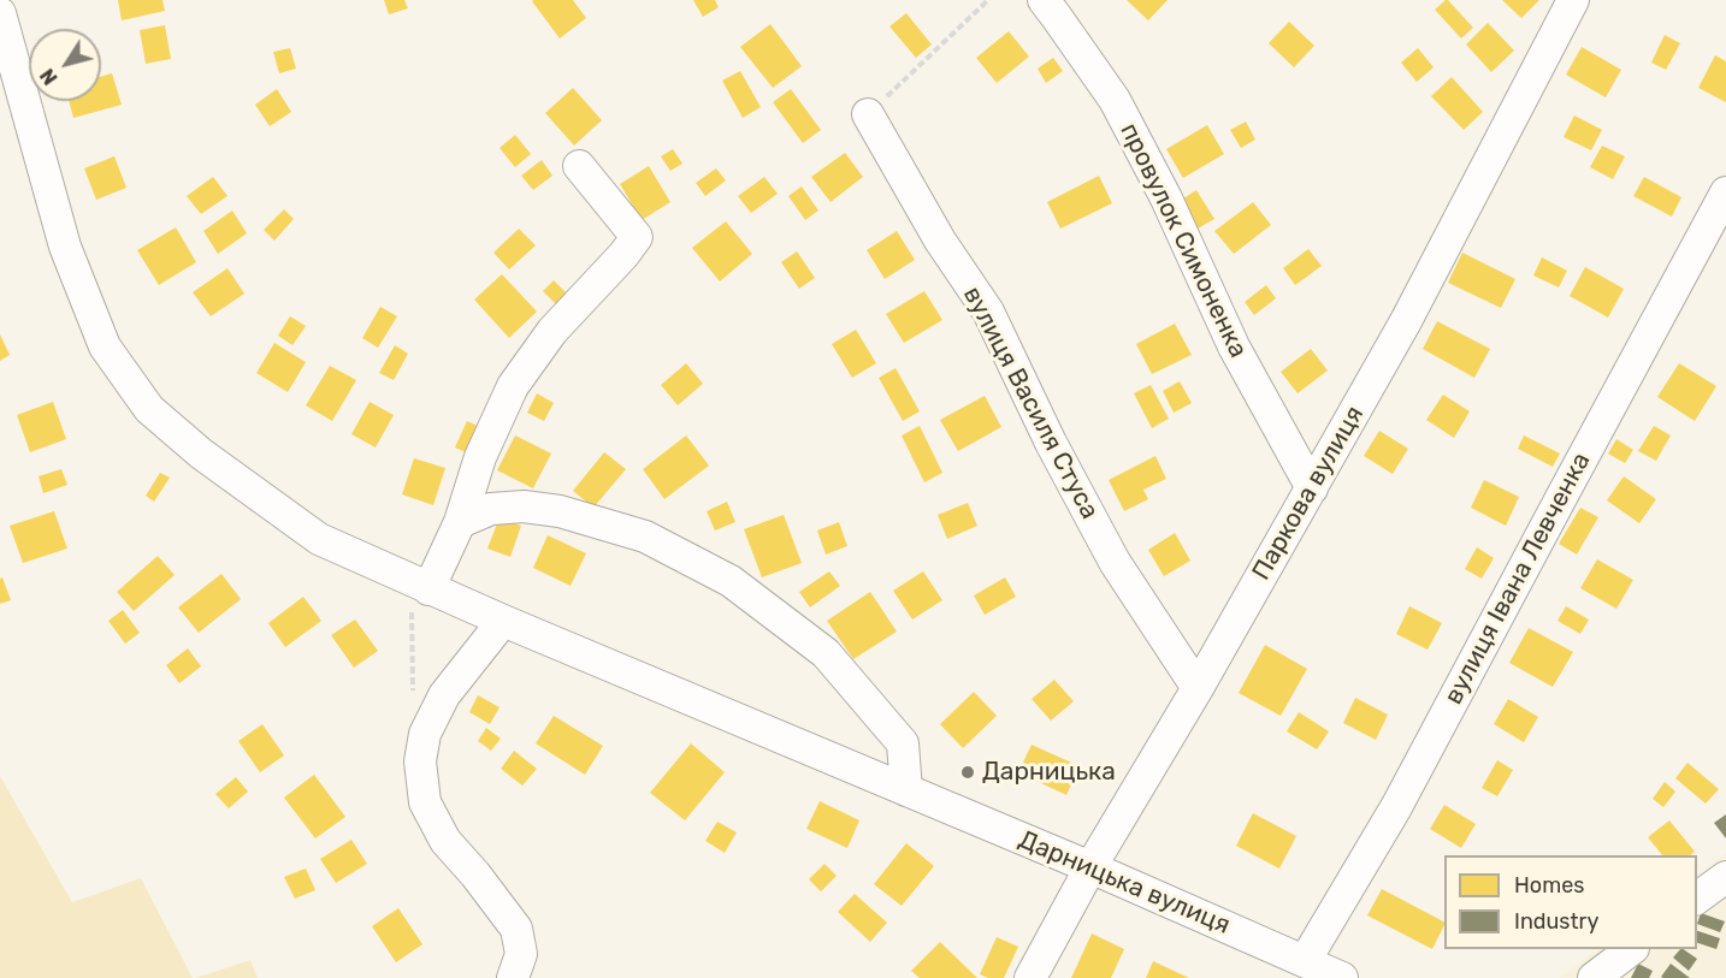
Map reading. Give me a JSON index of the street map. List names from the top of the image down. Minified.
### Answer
{"streets":{"street":["провулок Симоненка","вулиця Василя Стуса","Паркова вулиця","вулиця Івана Левченка","Дарницька вулиця"]},"crossings":[["провулок Симоненка","Паркова вулиця"],["вулиця Василя Стуса","Паркова вулиця"],["Паркова вулиця","Дарницька вулиця"],["вулиця Івана Левченка","Дарницька вулиця"]],"places":["Дарницька"],"legend":["Homes","Industry"],"north":"bottom left"}
